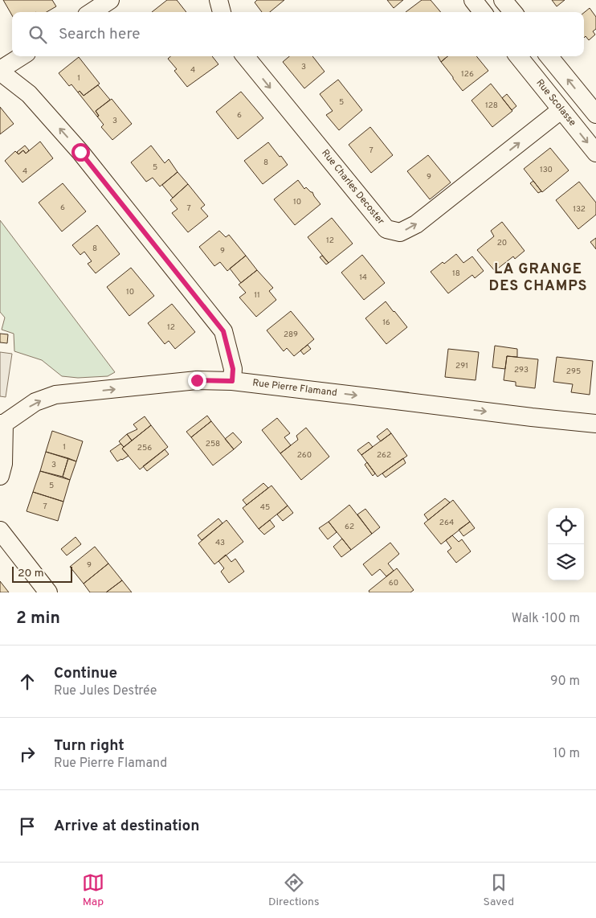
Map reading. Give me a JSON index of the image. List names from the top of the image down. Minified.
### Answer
{"streets":{"street":["Rue Scolasse","Rue Charles Decoster","Rue Pierre Flamand"]},"crossings":[["Rue Scolasse","Rue Charles Decoster"]],"one_way":["Rue Pierre Flamand"],"districts":["LA GRANGE DES CHAMPS"],"house_numbers":["3","4","126","1","5","128","6","3","7","8","5","130","4","9","10","6","7","132","12","20","8","9","18","14","10","11","16","12","289","291","293","295","258","1","256","260","262","3","5","7","45","264","62","43","9","60"],"scale_bar":"20 m","page":{"search":"Search here","scale":"20 m","heading":["2 min","Walk · 100 m"],"list":[["Continue","Rue Jules Destrée","90 m"],["Turn right","Rue Pierre Flamand","10 m"],"Arrive at destination"],"nav":["Map","Directions","Saved"]}}
